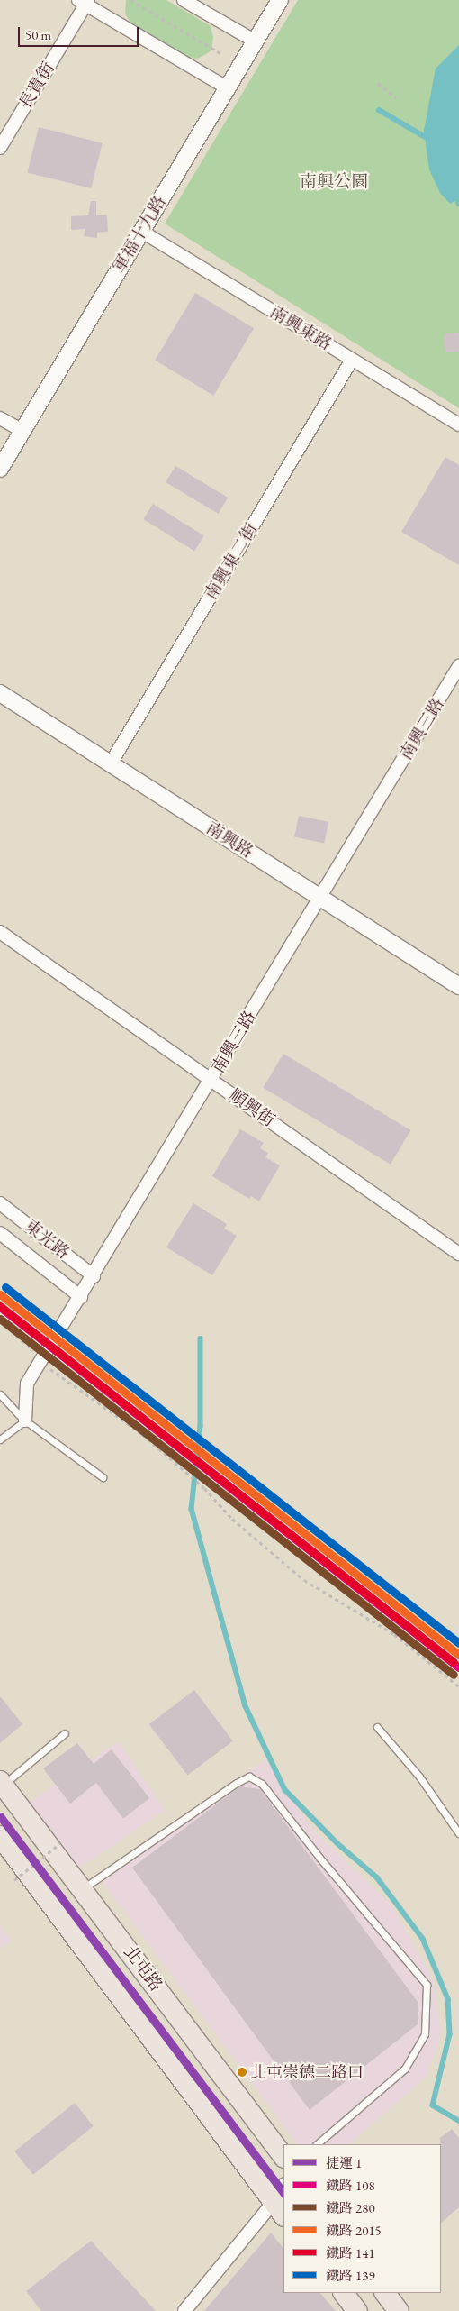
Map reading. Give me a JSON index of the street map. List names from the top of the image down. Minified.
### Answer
{"streets":{"main road":["北屯路"],"street":["長貴街","軍福十九路","南興東路","南興東二街","南興三路","南興路","順興街","東光路"]},"crossings":[["軍福十九路","南興東路"],["南興東路","南興東二街"],["南興東二街","南興路"],["南興三路","南興路"],["南興三路","順興街"],["南興三路","東光路"]],"parks":["南興公園"],"places":["北屯崇德二路口"],"lines":["rail line 139","rail line 2015","rail line 141","rail line 108","rail line 280","metro line 1"],"legend":["捷運 1","鐵路 108","鐵路 280","鐵路 2015","鐵路 141","鐵路 139"],"scale_bar":"50 m"}
